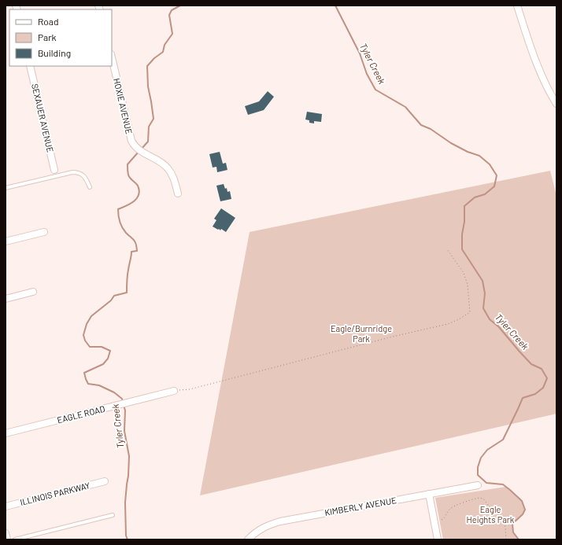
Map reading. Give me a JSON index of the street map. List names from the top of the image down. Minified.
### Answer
{"streets":{"street":["HOXIE AVENUE","SEXAUER AVENUE","EAGLE ROAD","ILLINOIS PARKWAY","KIMBERLY AVENUE"]},"water":["Tyler Creek"],"parks":["Eagle/Burnridge Park","Eagle Heights Park"],"legend":["Road","Park","Building"]}
